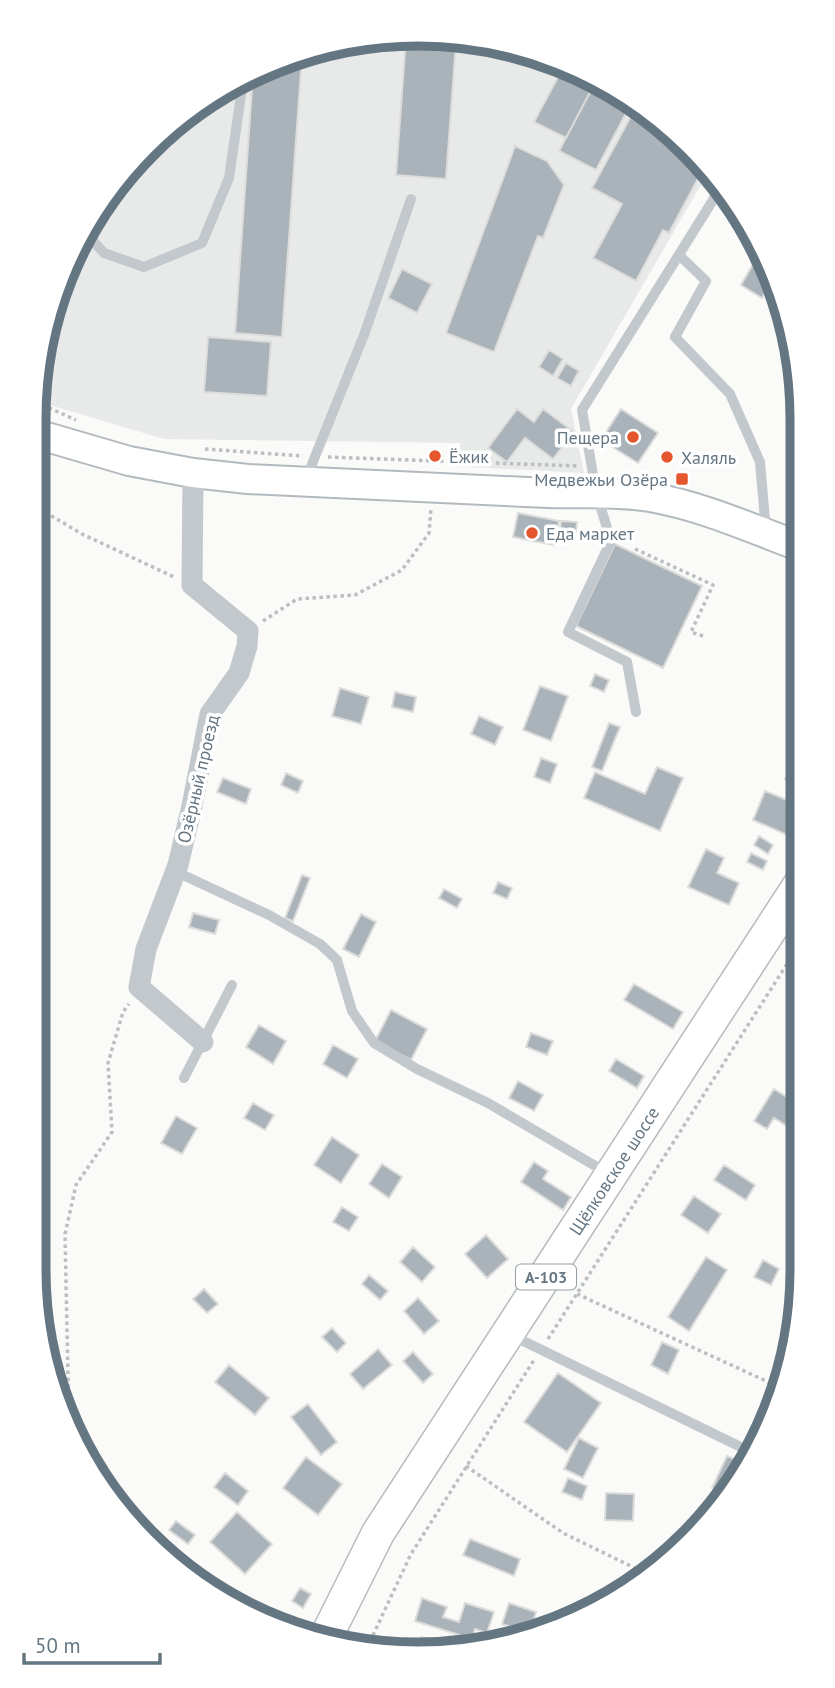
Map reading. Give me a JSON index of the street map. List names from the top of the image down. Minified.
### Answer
{"streets":{"main road":["Щёлковское шоссе","А-103"],"street":["Озёрный проезд"]},"places":{"other":["Пещера","Ёжик","Халяль","Еда маркет"],"transit":["Медвежьи Озёра"]},"scale_bar":"50 m"}
